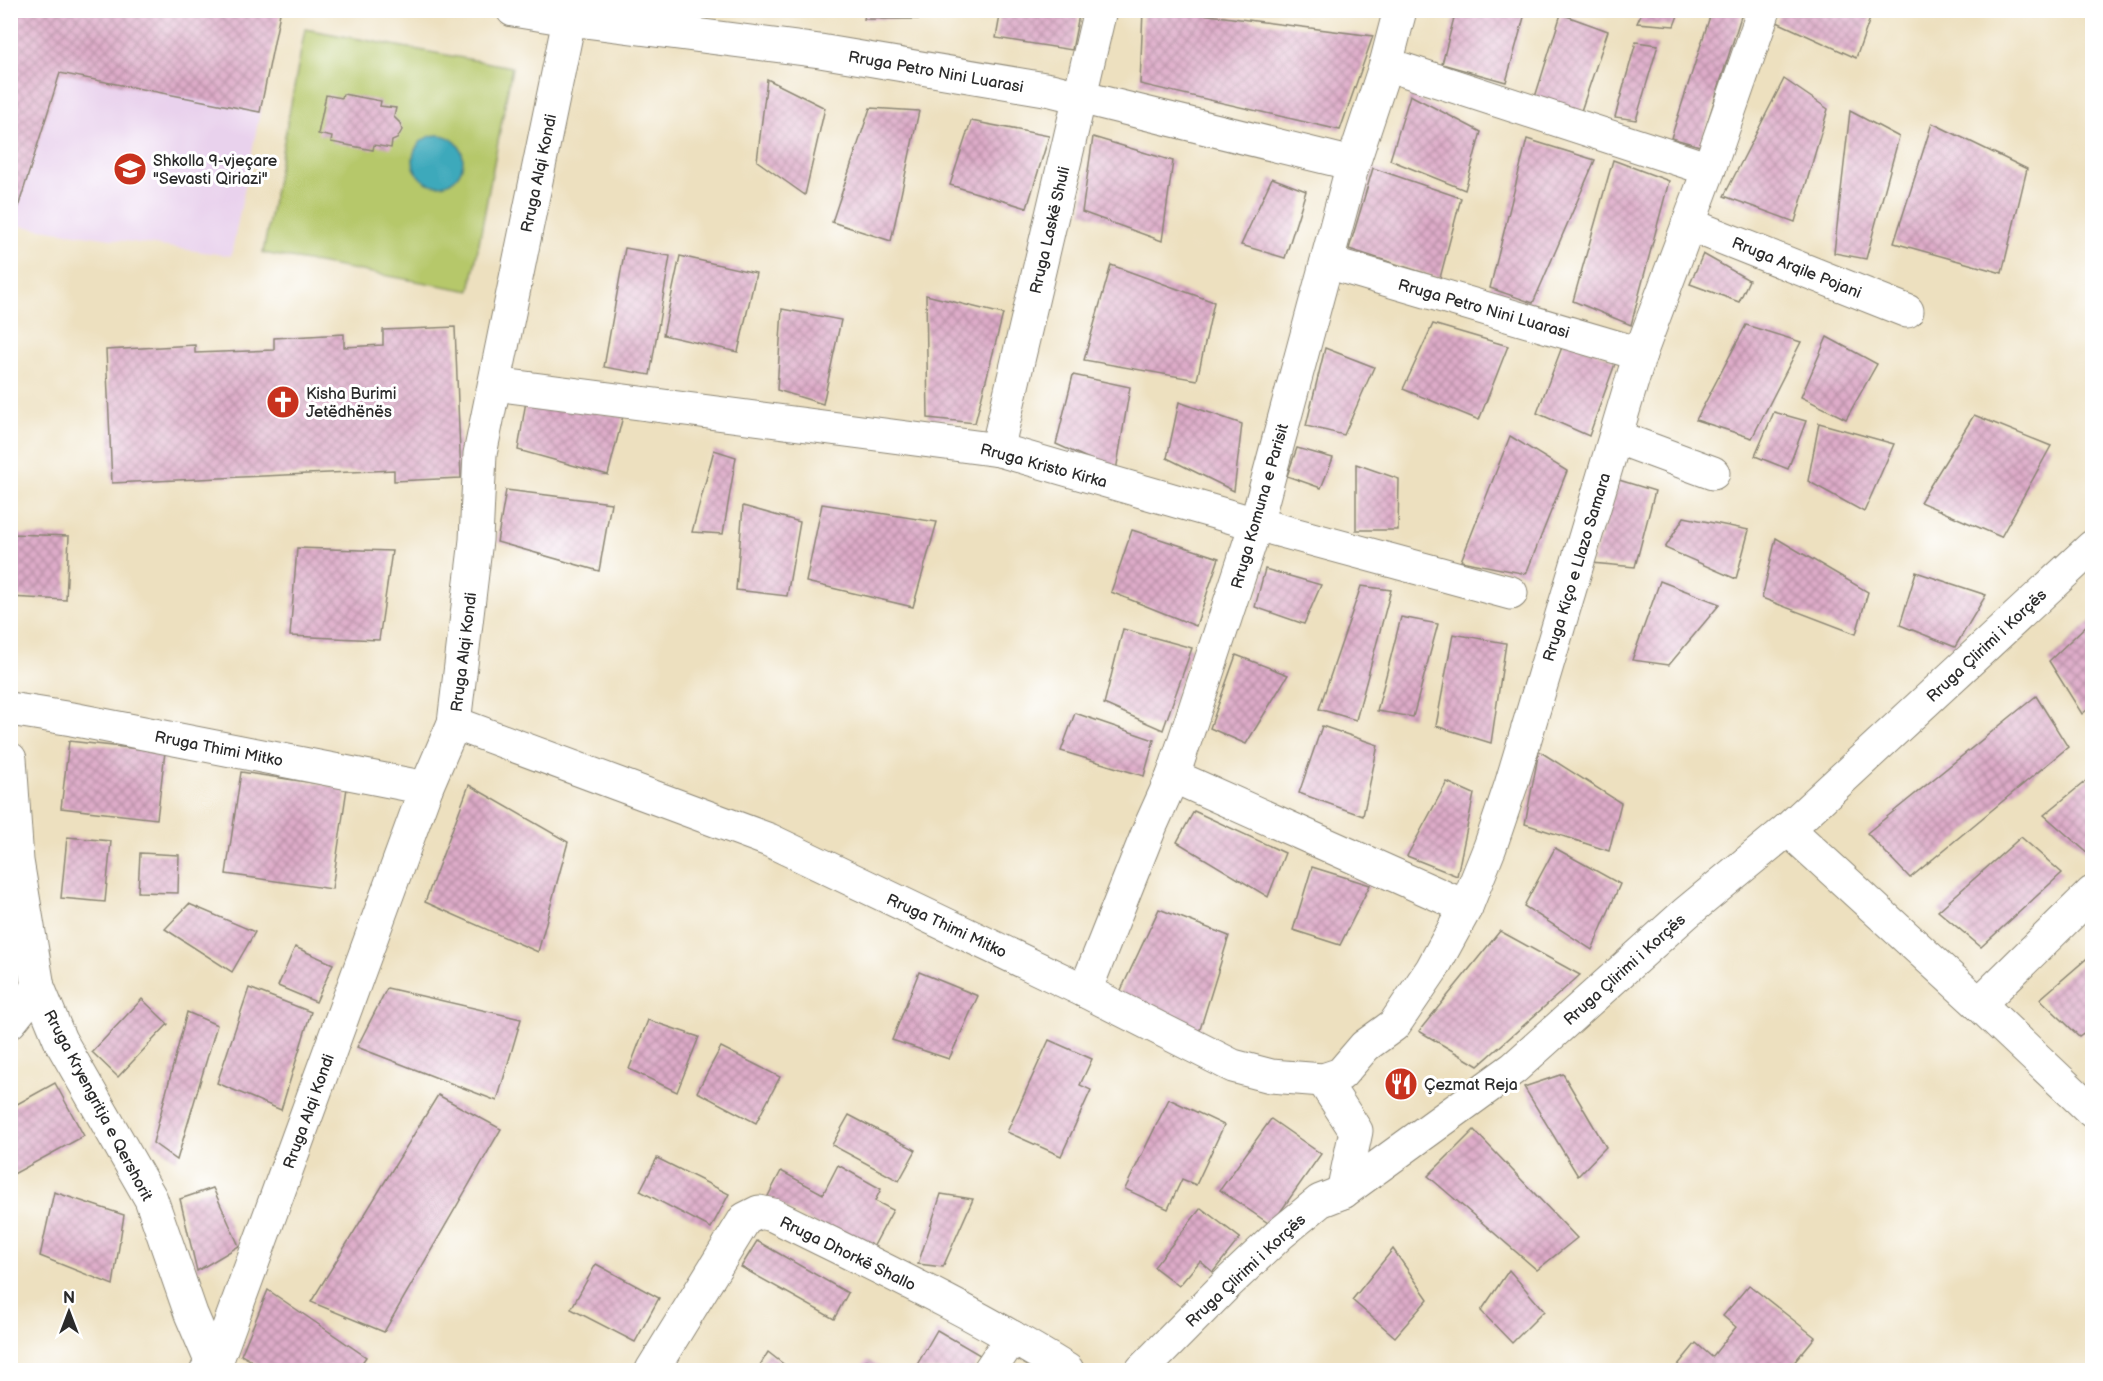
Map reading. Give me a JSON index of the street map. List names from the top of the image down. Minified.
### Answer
{"streets":{"street":["Rruga Petro Nini Luarasi","Rruga Alqi Kondi","Rruga Laskë Shuli","Rruga Arqile Pojani","Rruga Kristo Kirka","Rruga Komuna e Parisit","Rruga Kiço e Llazo Samara","Rruga Çlirimi i Korçës","Rruga Thimi Mitko","Rruga Kryengritja e Qershorit","Rruga Dhorkë Shallo"]},"crossings":[["Rruga Petro Nini Luarasi","Rruga Alqi Kondi"],["Rruga Petro Nini Luarasi","Rruga Laskë Shuli"],["Rruga Petro Nini Luarasi","Rruga Komuna e Parisit"],["Rruga Petro Nini Luarasi","Rruga Kiço e Llazo Samara"],["Rruga Alqi Kondi","Rruga Kristo Kirka"],["Rruga Alqi Kondi","Rruga Thimi Mitko"],["Rruga Alqi Kondi","Rruga Kryengritja e Qershorit"],["Rruga Laskë Shuli","Rruga Kristo Kirka"],["Rruga Arqile Pojani","Rruga Kiço e Llazo Samara"],["Rruga Kristo Kirka","Rruga Komuna e Parisit"],["Rruga Komuna e Parisit","Rruga Thimi Mitko"],["Rruga Kiço e Llazo Samara","Rruga Thimi Mitko"]],"places":{"school or university":["Shkolla 9-vjeçare \"Sevasti Qiriazi\""],"church":["Kisha Burimi Jetëdhënës"],"restaurant":["Çezmat Reja"]},"north":"top"}
